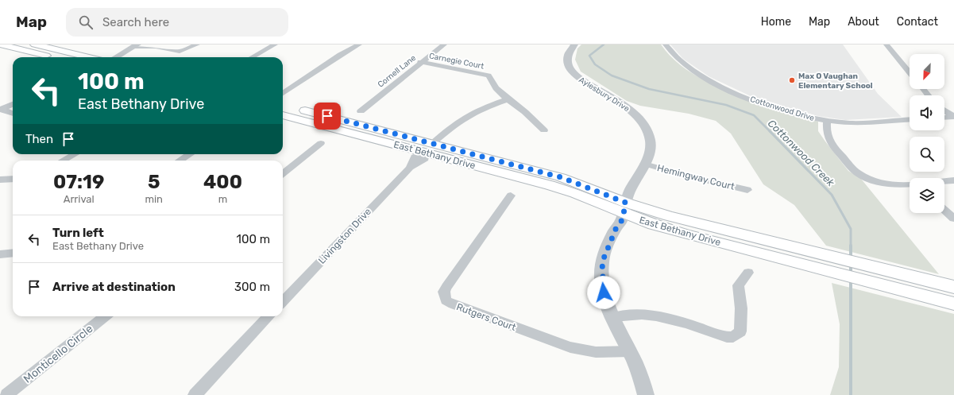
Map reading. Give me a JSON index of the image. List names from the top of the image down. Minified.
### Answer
{"streets":{"main road":["East Bethany Drive"],"street":["Carnegie Court","Cornell Lane","Aylesbury Drive","Cottonwood Drive","Hemingway Court","Livingston Drive","Rutgers Court","Monticello Circle"]},"crossings":[["Carnegie Court","Cornell Lane"],["Carnegie Court","Livingston Drive"],["Aylesbury Drive","East Bethany Drive"],["Aylesbury Drive","Hemingway Court"],["Aylesbury Drive","Rutgers Court"],["East Bethany Drive","Livingston Drive"]],"water":["Cottonwood Creek"],"places":["Max O Vaughan Elementary School"],"north":"bottom left","page":{"header":"Map","search":"Search here","nav":["Home","Map","About","Contact"],"turn":["100 m","East Bethany Drive"],"then":"Then","eta":["07:19","Arrival","5","min","400","m"],"list":[{"name":"Turn left","note":"East Bethany Drive","value":"100 m"},{"name":"Arrive at destination","value":"300 m"}]}}
